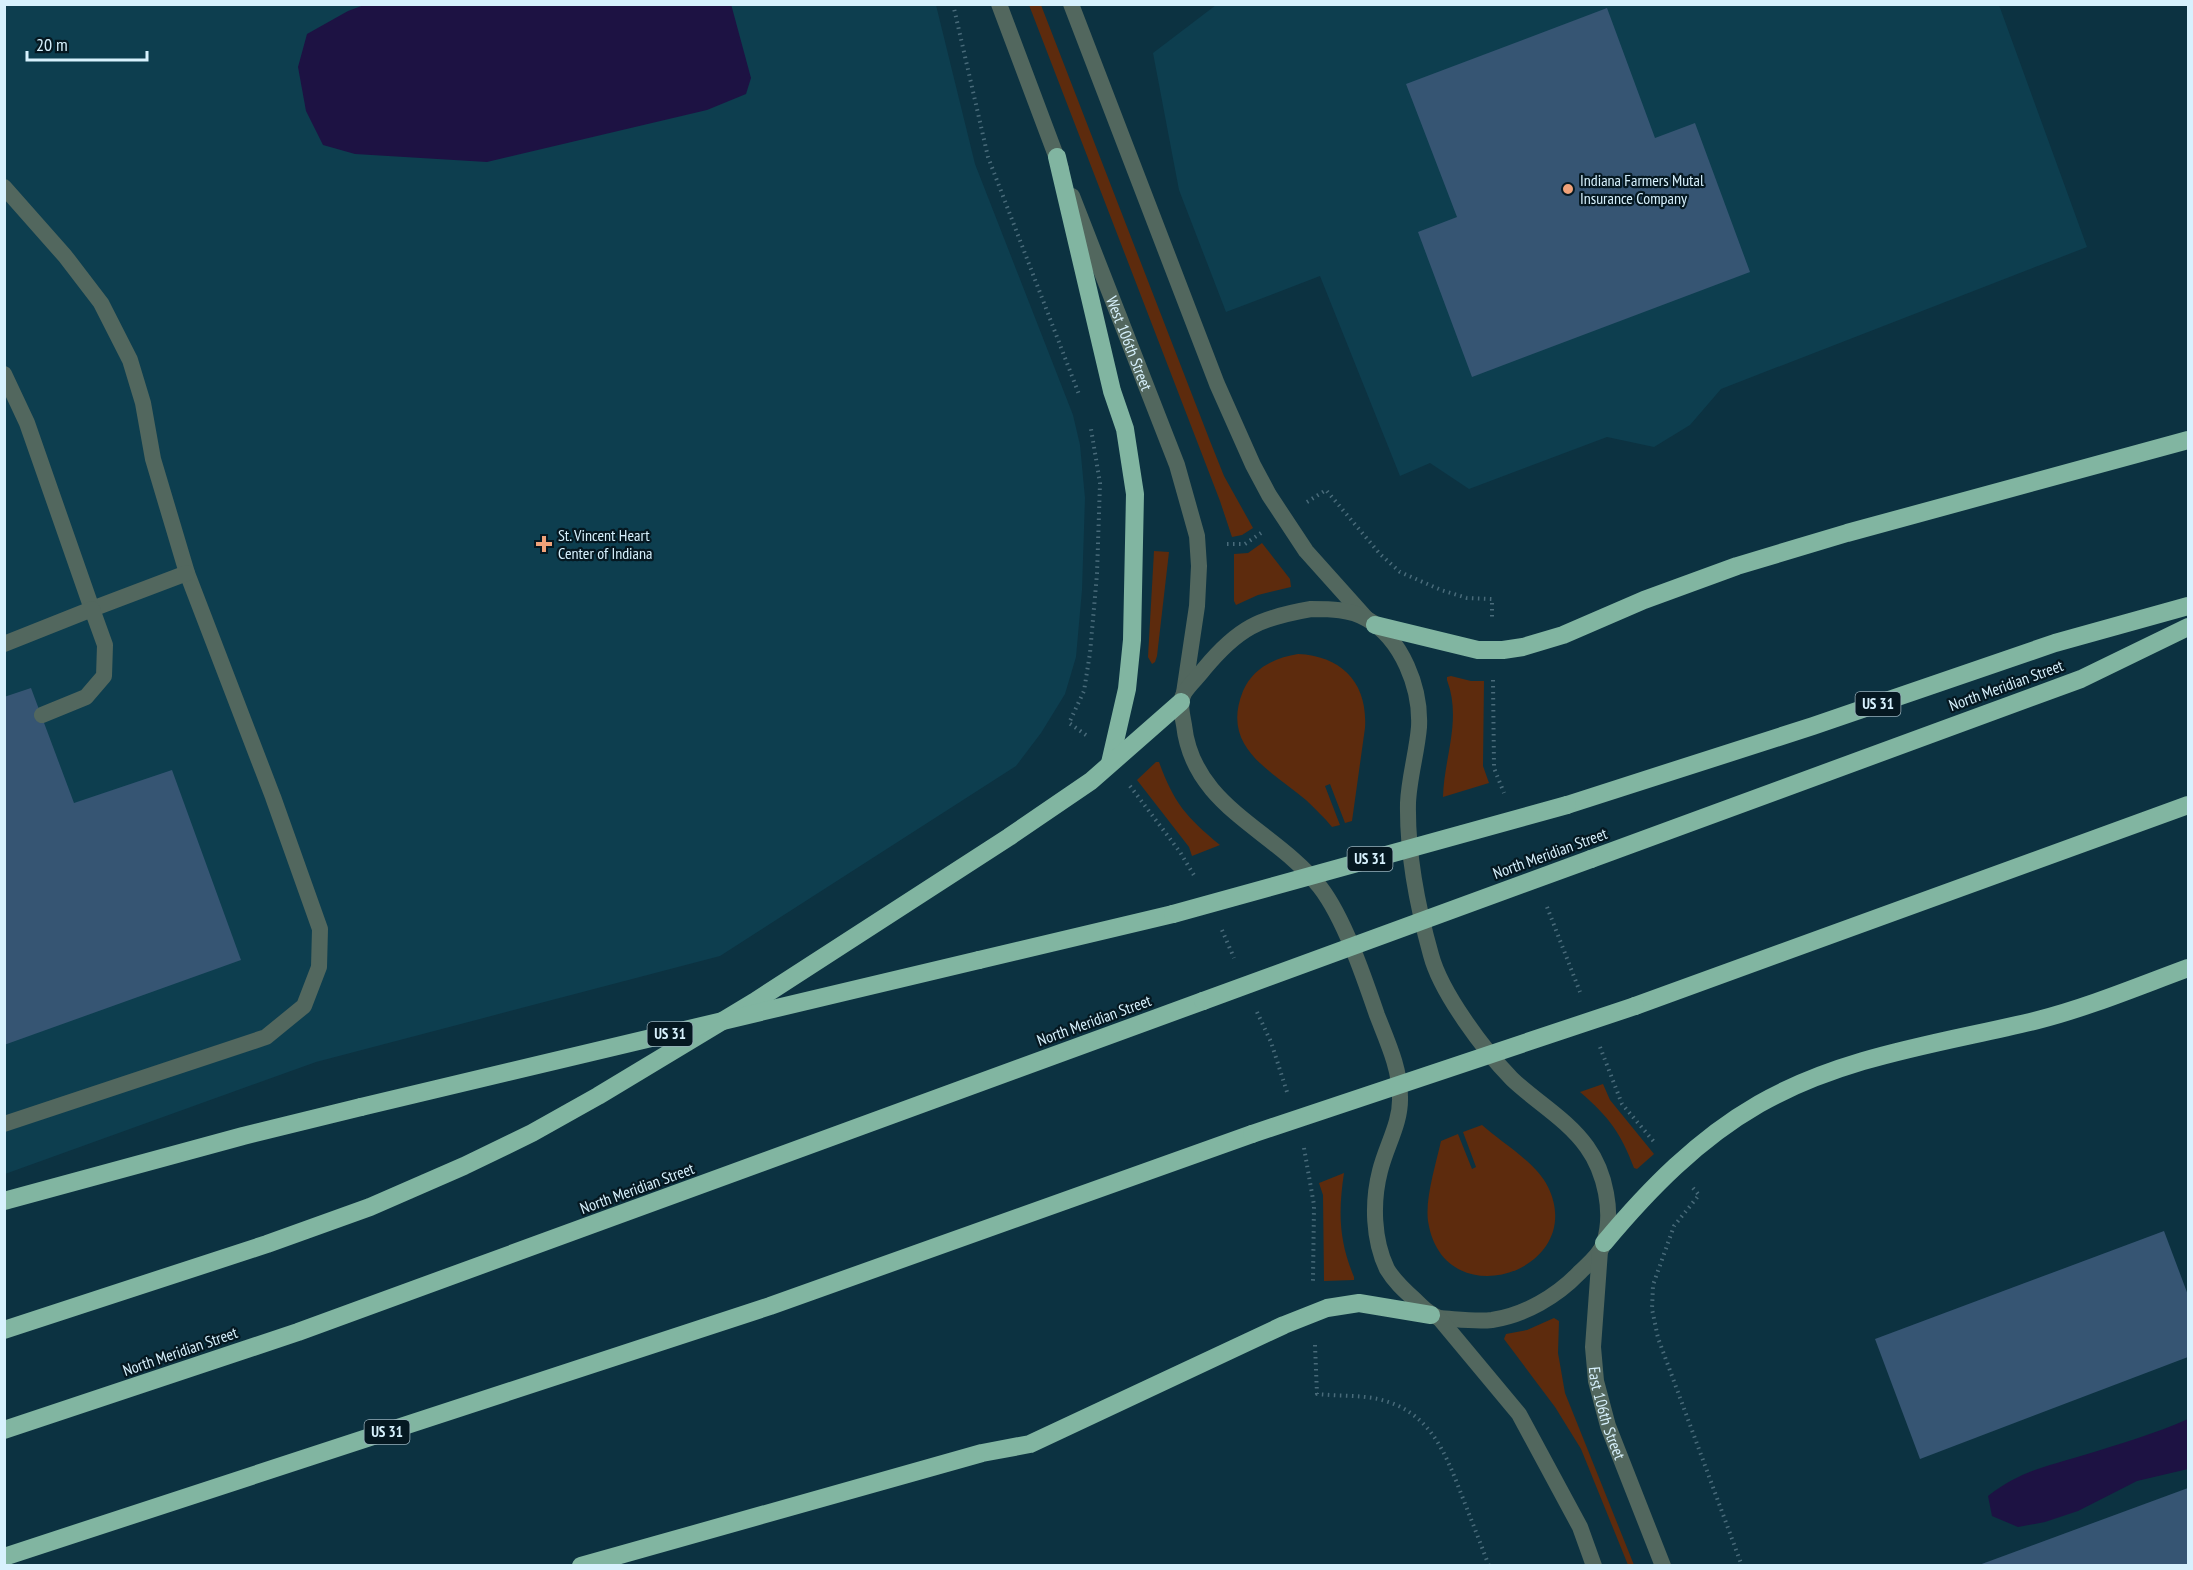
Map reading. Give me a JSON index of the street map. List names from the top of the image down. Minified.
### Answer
{"streets":{"highway":["North Meridian Street","US 31"],"street":["West 106th Street","East 106th Street"]},"places":{"other":["Indiana Farmers Mutal Insurance Company"],"health":["St. Vincent Heart Center of Indiana"]},"scale_bar":"20 m"}
